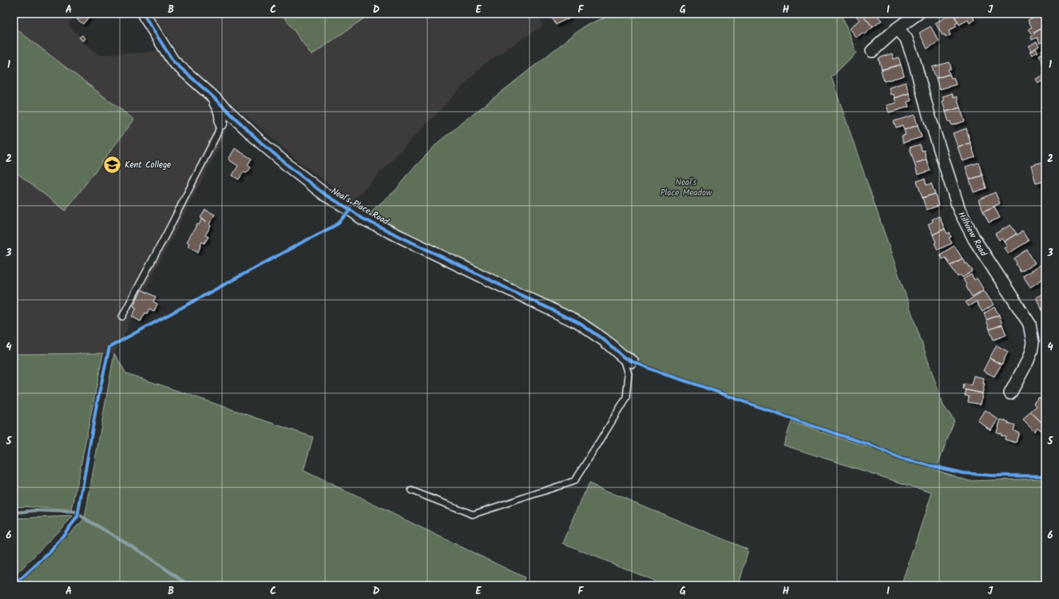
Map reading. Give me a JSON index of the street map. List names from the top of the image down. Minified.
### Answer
{"streets":{"street":["Neal's Place Road","Hillview Road"]},"parks":["Neal's Place Meadow"],"places":{"school or university":["Kent College"]},"grid":{"columns":["A","B","C","D","E","F","G","H","I","J"],"rows":["1","2","3","4","5","6"]}}
